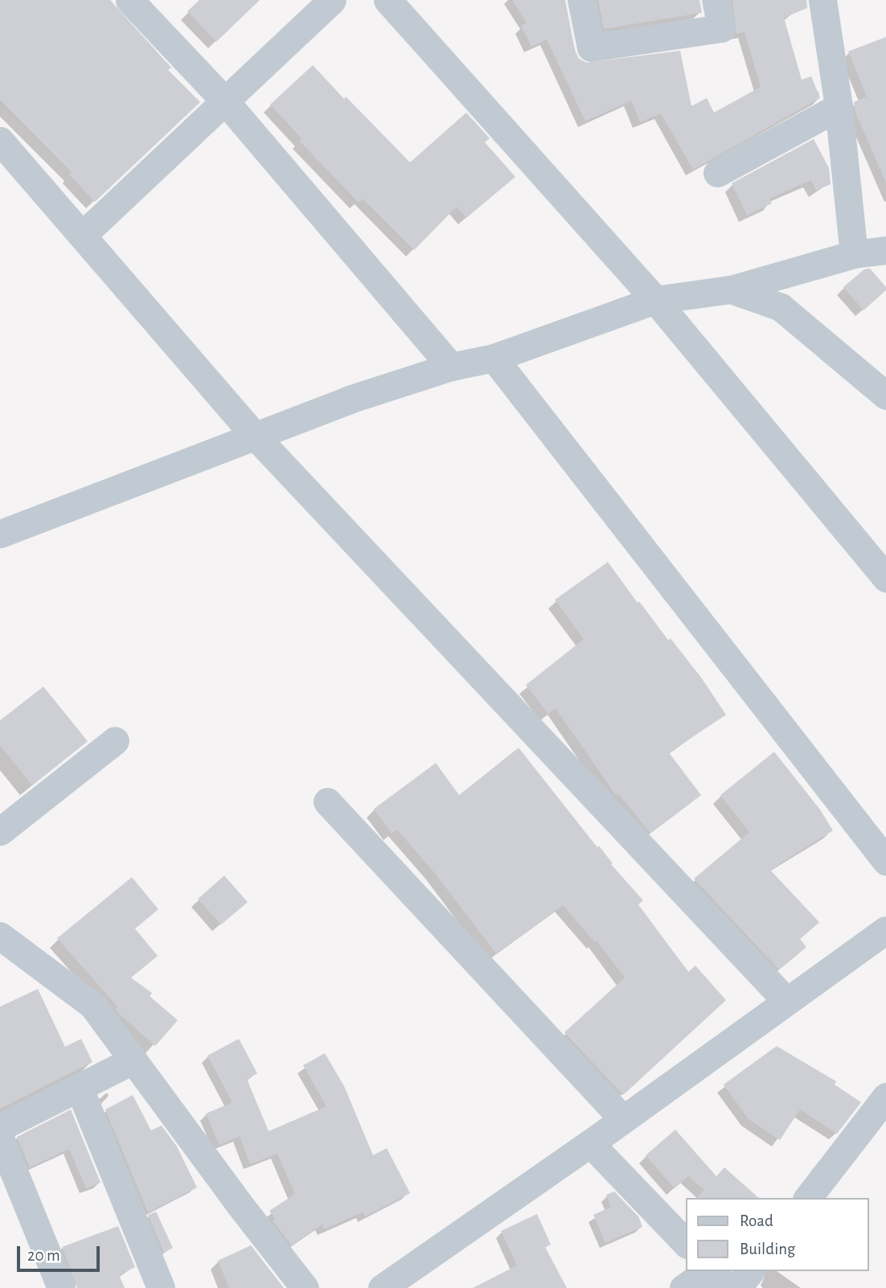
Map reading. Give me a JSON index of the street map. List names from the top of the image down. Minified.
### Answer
{"legend":["Road","Building"],"scale_bar":"20 m"}
